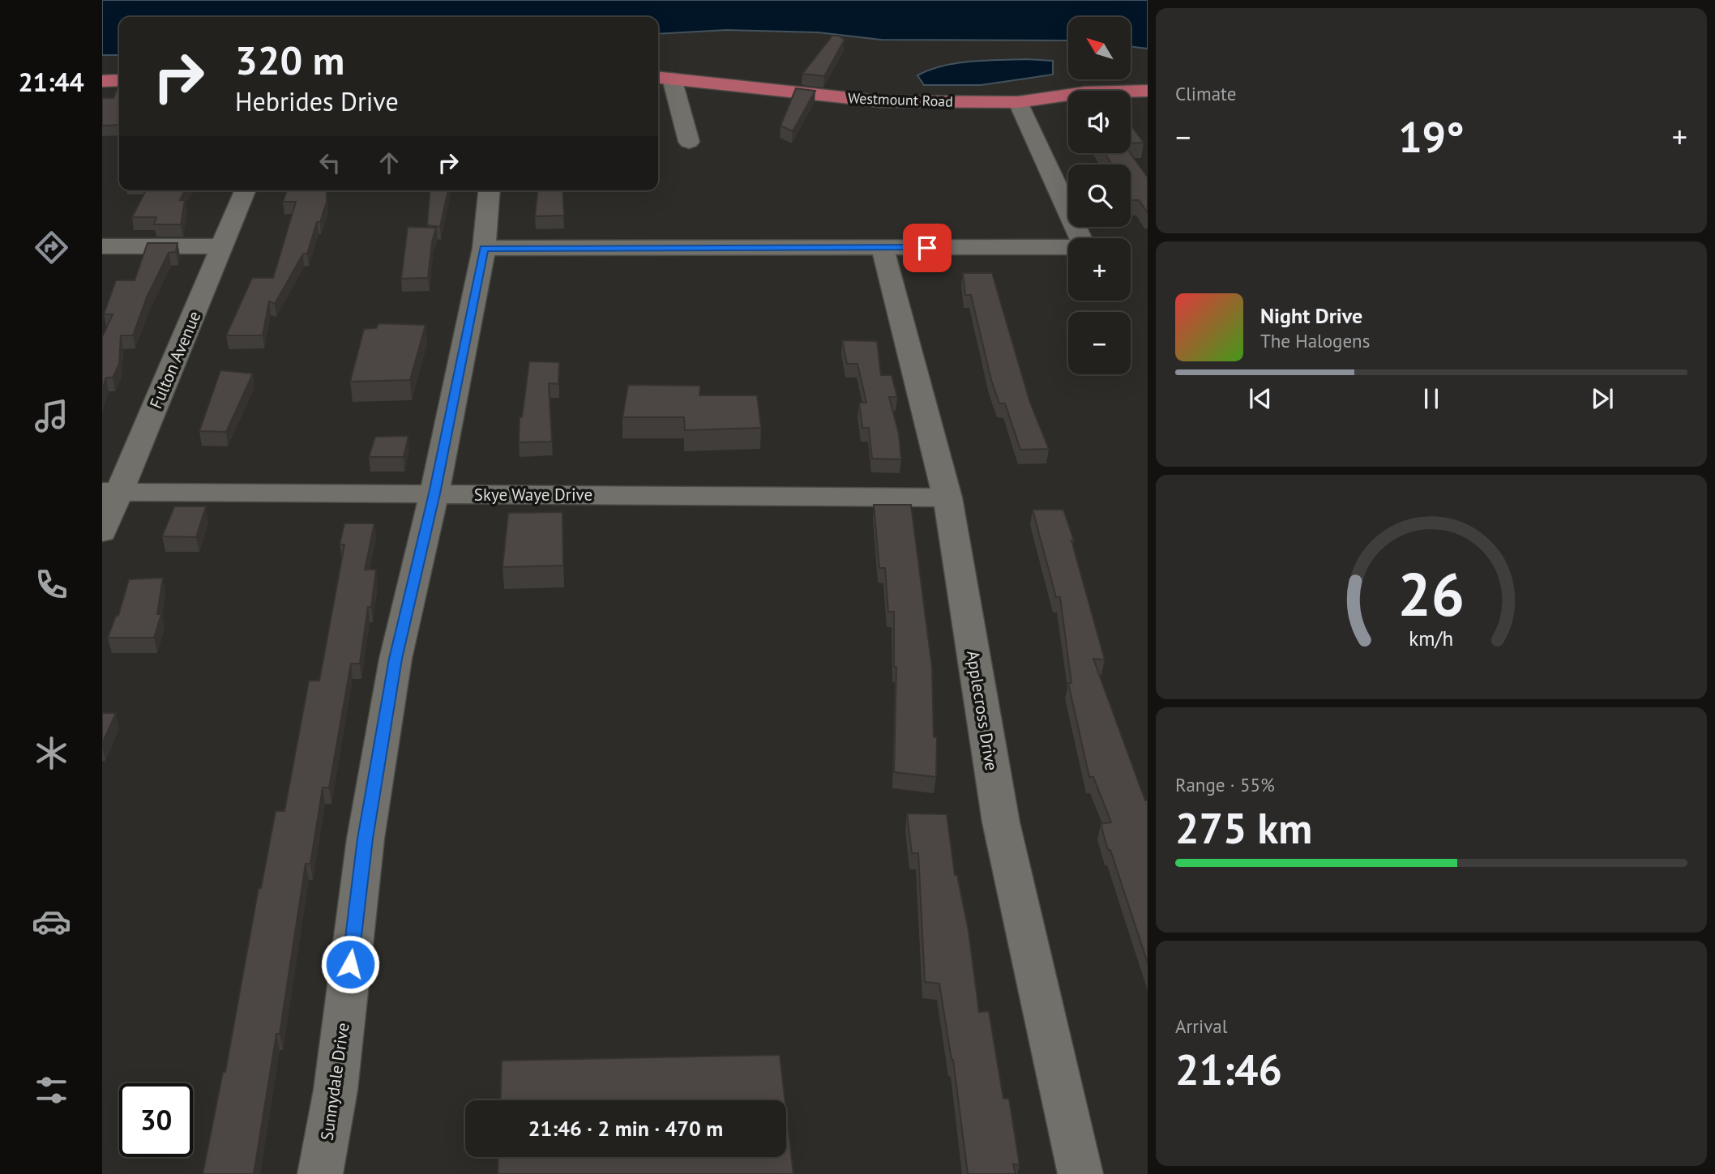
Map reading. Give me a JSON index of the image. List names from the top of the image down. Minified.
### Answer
{"streets":{"main road":["Westmount Road"],"street":["Fulton Avenue","Skye Waye Drive","Applecross Drive","Sunnydale Drive"]},"crossings":[["Fulton Avenue","Skye Waye Drive"],["Skye Waye Drive","Applecross Drive"],["Skye Waye Drive","Sunnydale Drive"]],"north":"top left","page":{"tabs":"21:44","tile":["Climate",["Range · 55%","275 km"],["Arrival","21:46"]],"map_buttons":["+","−"],"turn":["320 m","Hebrides Drive"],"heat":["−","19°","+"],"song":["Night Drive","The Halogens"],"limit":"30","trip":"21:46 · 2 min · 470 m","gauge":["26","km/h"]}}
